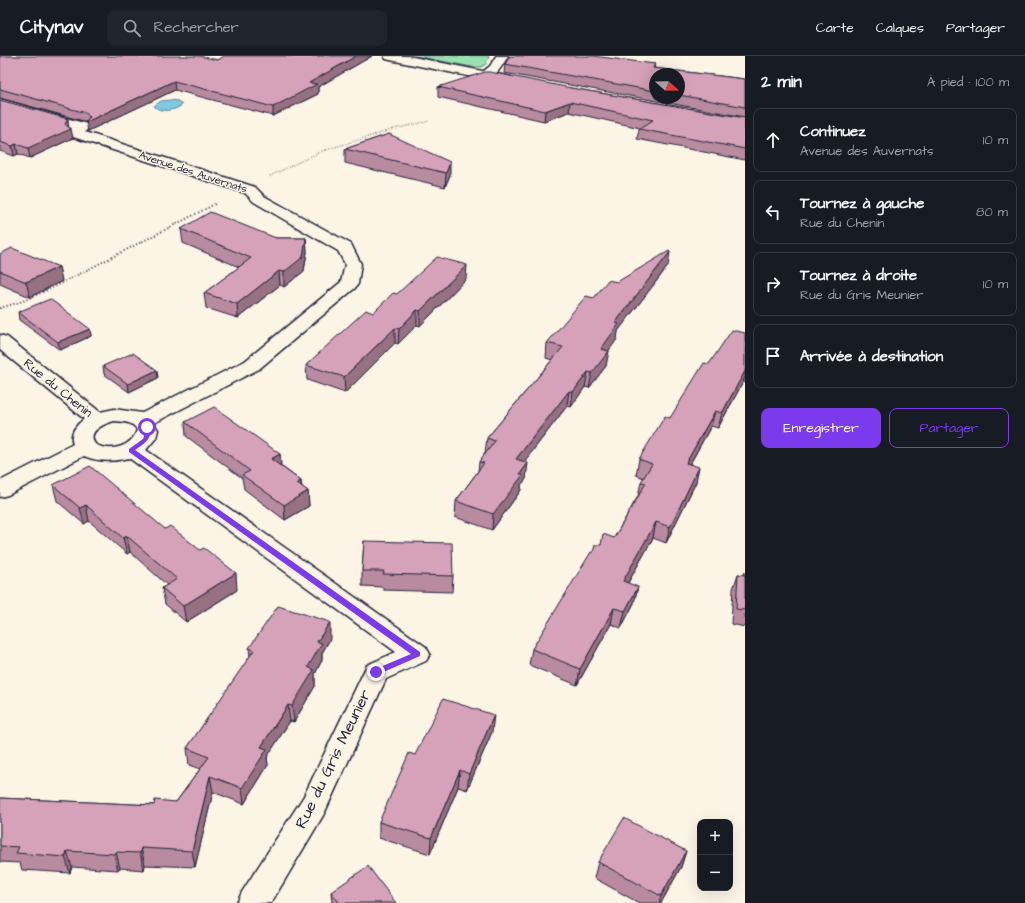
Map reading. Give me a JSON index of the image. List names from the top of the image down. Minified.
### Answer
{"streets":{"street":["Avenue des Auvernats","Rue du Chenin","Rue du Gris Meunier"]},"crossings":[["Avenue des Auvernats","Rue du Chenin"],["Avenue des Auvernats","Rue du Gris Meunier"],["Rue du Chenin","Rue du Gris Meunier"]],"north":"right","page":{"header":"Citynav","search":"Rechercher","nav":["Carte","Calques","Partager"],"heading":["2 min","À pied · 100 m"],"list":[["Continuez","Avenue des Auvernats","10 m"],["Tournez à gauche","Rue du Chenin","80 m"],["Tournez à droite","Rue du Gris Meunier","10 m"],"Arrivée à destination"],"buttons":["Enregistrer","Partager"],"map_buttons":["+","−"]}}
